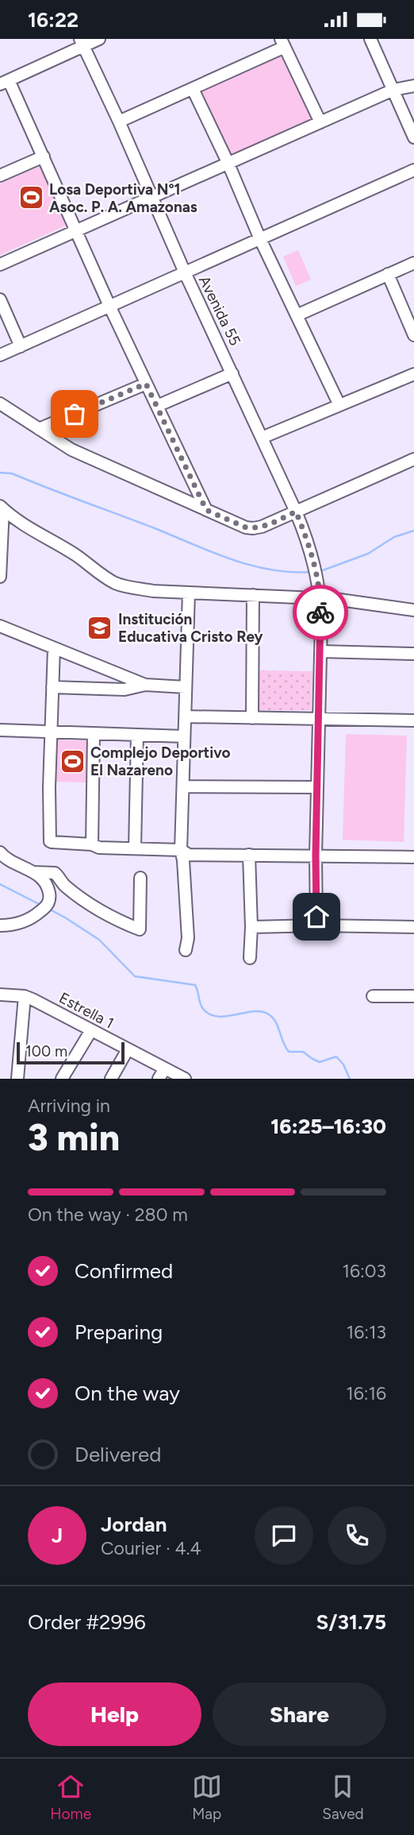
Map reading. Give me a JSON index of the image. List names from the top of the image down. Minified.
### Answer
{"streets":{"street":["Avenida 55","Estrella 1"]},"places":{"sports":["Losa Deportiva N°1 Asoc. P. A. Amazonas","Complejo Deportivo El Nazareno"],"school or university":["Institución Educativa Cristo Rey"]},"scale_bar":"100 m","page":{"status":"16:22","scale":"100 m","heading":["3 min","Arriving in","16:25–16:30"],"panel":["Jordan","Courier · 4.4","Order #2996","S/31.75"],"bar":"On the way · 280 m","list":[["Confirmed","16:03"],["Preparing","16:13"],["On the way","16:16"],"Delivered"],"round":"J","buttons":["Help","Share"],"tabs":["Home","Map","Saved"]}}
